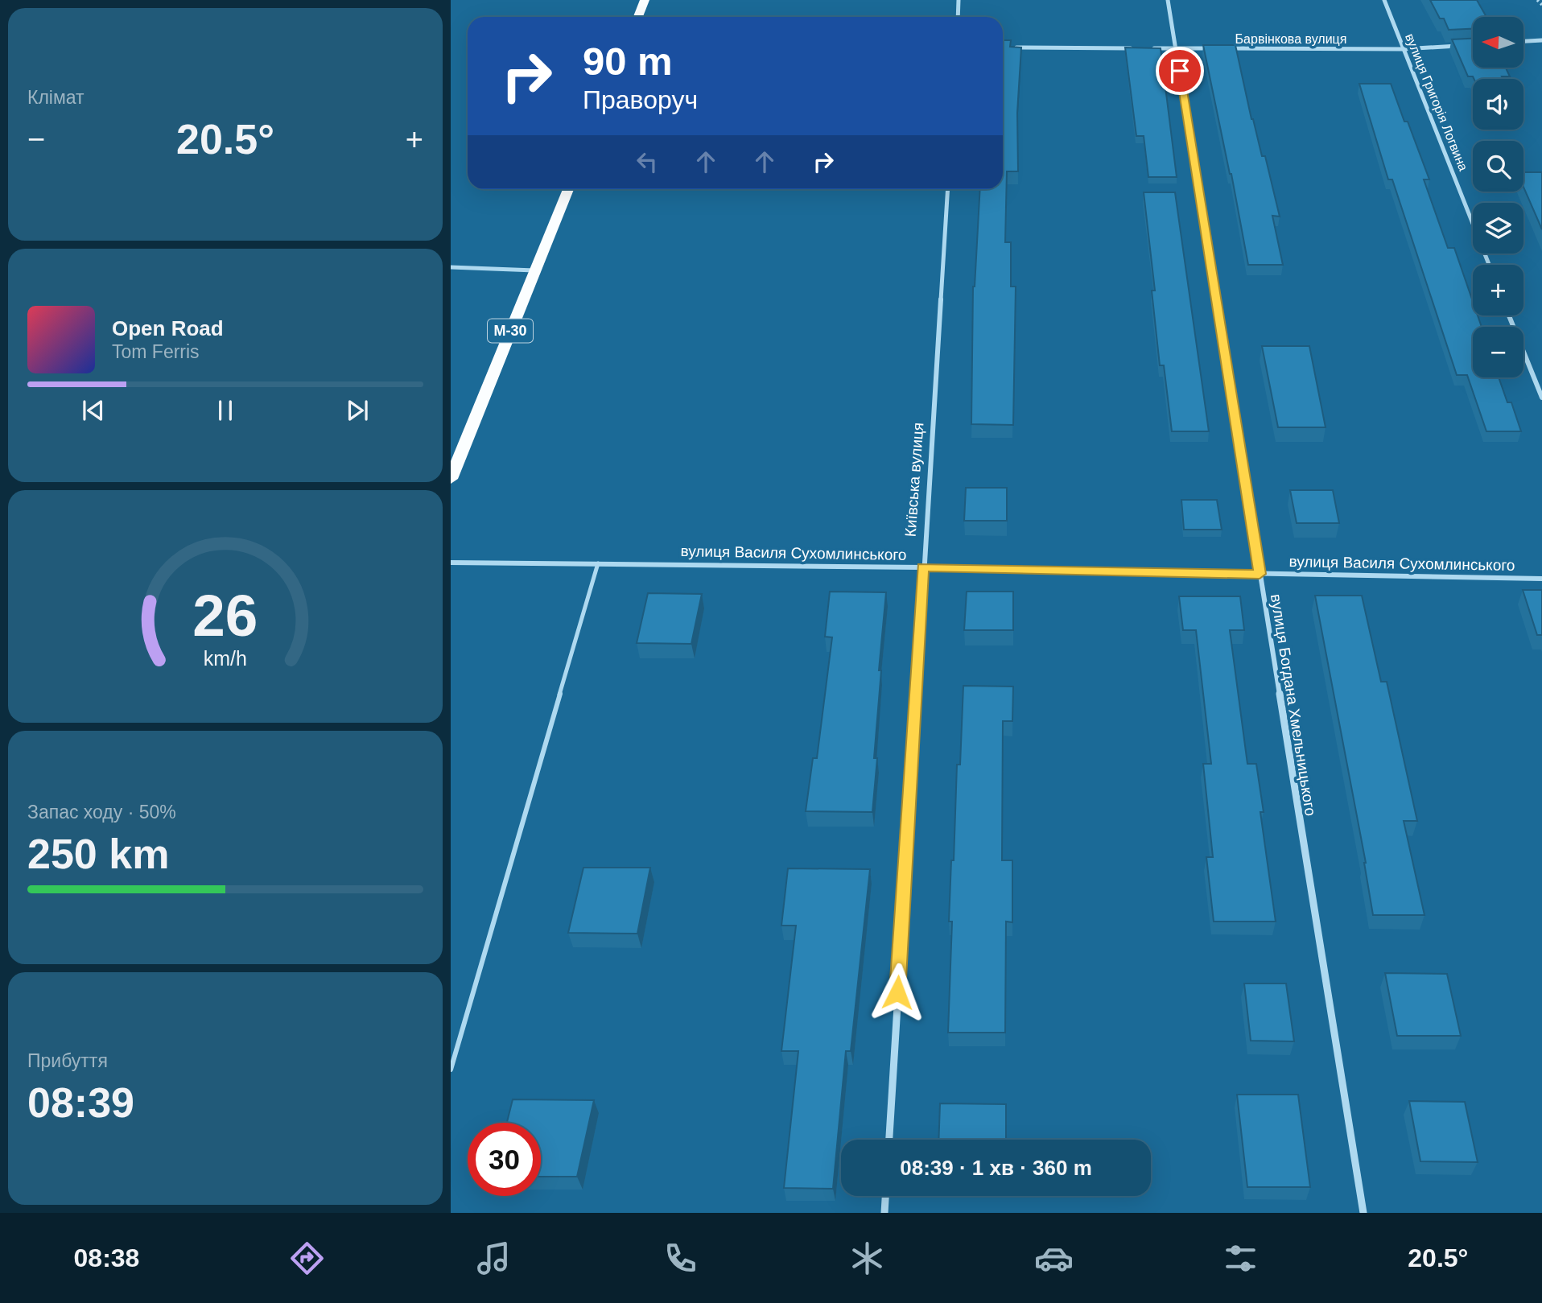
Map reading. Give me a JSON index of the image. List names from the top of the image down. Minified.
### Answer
{"streets":{"highway":["М-30"],"street":["Барвінкова вулиця","вулиця Григорія Логвина","Київська вулиця","вулиця Василя Сухомлинського","вулиця Богдана Хмельницького"]},"crossings":[["Барвінкова вулиця","вулиця Григорія Логвина"],["Барвінкова вулиця","вулиця Богдана Хмельницького"],["Київська вулиця","вулиця Василя Сухомлинського"],["вулиця Василя Сухомлинського","вулиця Богдана Хмельницького"]],"north":"left","page":{"tile":["Клімат",["Запас ходу · 50%","250 km"],["Прибуття","08:39"]],"map_buttons":["+","−"],"turn":["90 m","Праворуч"],"heat":["−","20.5°","+"],"song":["Open Road","Tom Ferris"],"limit":"30","trip":"08:39 · 1 хв · 360 m","tabs":["08:38","20.5°"],"gauge":["26","km/h"]}}
